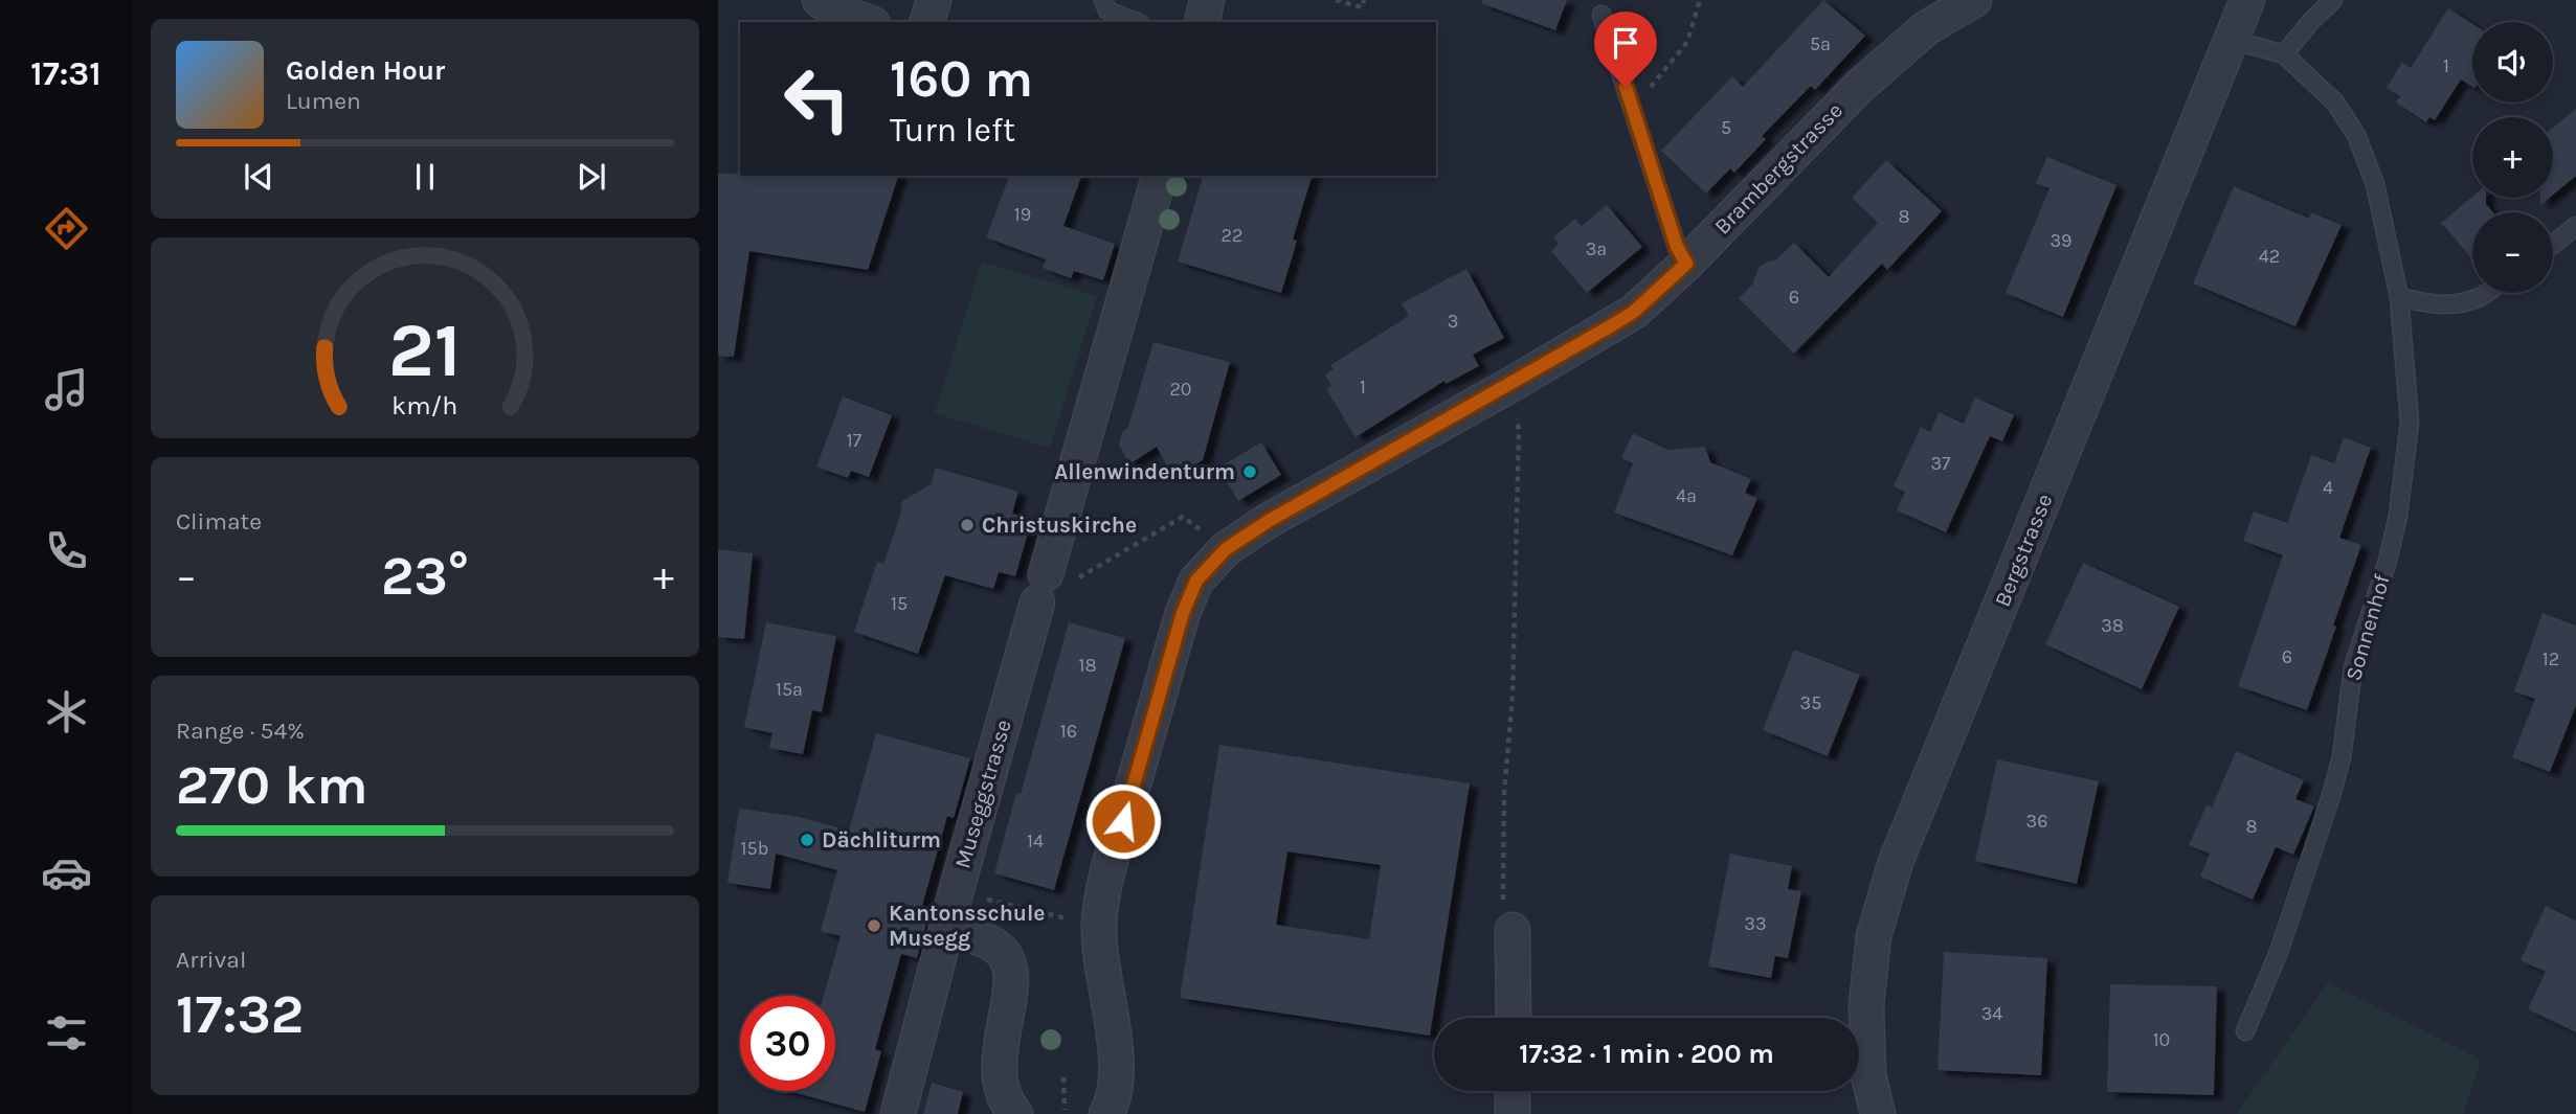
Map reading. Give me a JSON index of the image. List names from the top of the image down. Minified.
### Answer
{"streets":{"street":["Brambergstrasse","Bergstrasse","Museggstrasse"],"lane":["Sonnenhof"]},"places":["Allenwindenturm","Christuskirche","Dächliturm","Kantonsschule Musegg"],"house_numbers":["5a","1","5","19","8","22","39","3a","42","6","3","1","20","17","37","4","4a","15","38","6","12","18","15a","35","16","36","8","14","15b","33","34","10"],"page":{"tabs":"17:31","map_buttons":["+","−"],"turn":["160 m","Turn left"],"song":["Golden Hour","Lumen"],"tile":["Climate",["Range · 54%","270 km"],["Arrival","17:32"]],"heat":["−","23°","+"],"limit":"30","trip":"17:32 · 1 min · 200 m","gauge":["21","km/h"]}}
